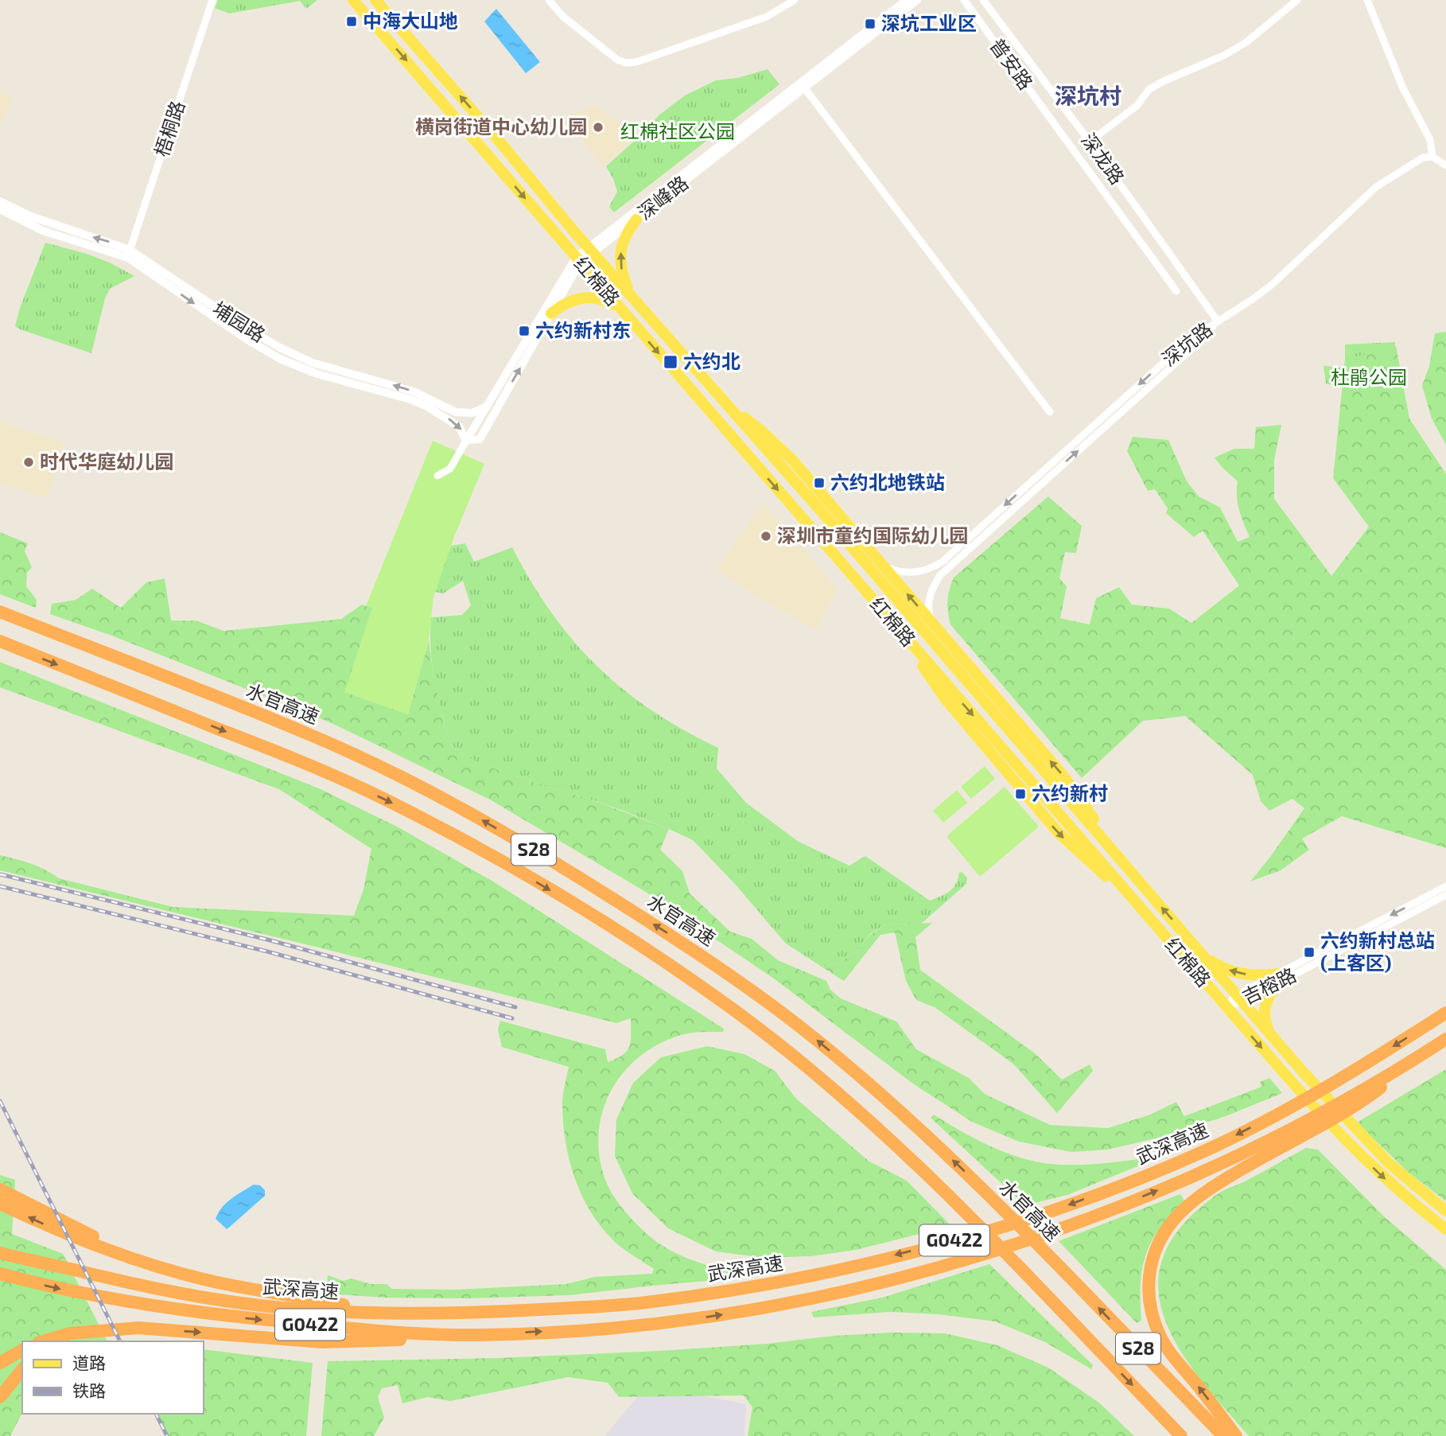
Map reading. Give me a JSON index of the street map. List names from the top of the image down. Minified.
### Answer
{"streets":{"highway":["水官高速","S28","武深高速","G0422"],"main road":["红棉路"],"street":["普安路","梧桐路","深龙路","深峰路","埔园路","深坑路","吉榕路"]},"crossings":[["梧桐路","埔园路"],["深龙路","深坑路"],["深峰路","红棉路"],["深峰路","埔园路"],["红棉路","吉榕路"]],"districts":["深坑村"],"parks":["红棉社区公园","杜鹃公园"],"places":{"transit":["中海大山地","深坑工业区","六约新村东","六约北","六约北地铁站","六约新村","六约新村总站 (上客区)"],"other":["横岗街道中心幼儿园","时代华庭幼儿园","深圳市童约国际幼儿园"]},"legend":["道路","铁路"]}
